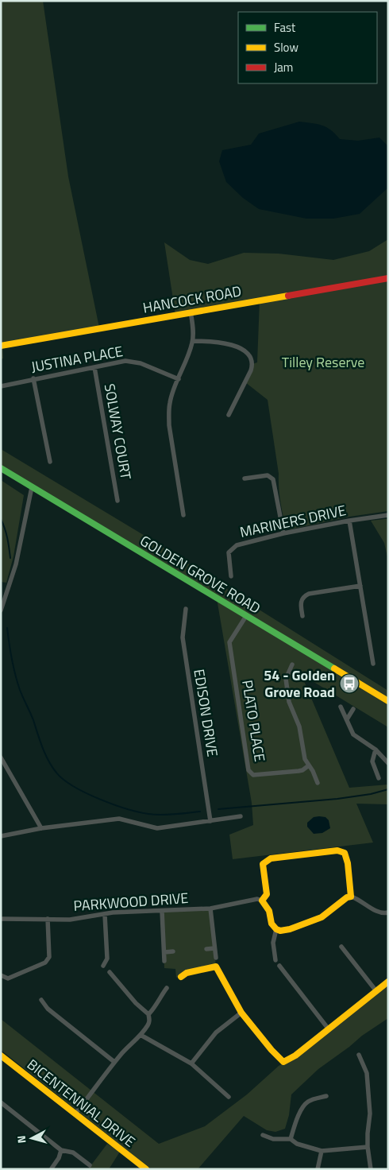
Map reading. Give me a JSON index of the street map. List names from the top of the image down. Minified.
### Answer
{"streets":{"main road":["HANCOCK ROAD","GOLDEN GROVE ROAD","BICENTENNIAL DRIVE"],"street":["JUSTINA PLACE","SOLWAY COURT","MARINERS DRIVE","EDISON DRIVE","PLATO PLACE","PARKWOOD DRIVE"]},"crossings":[["JUSTINA PLACE","SOLWAY COURT"],["GOLDEN GROVE ROAD","PLATO PLACE"]],"parks":["Tilley Reserve"],"places":{"bus stop":["54 - Golden Grove Road"]},"legend":["Fast","Slow","Jam"],"north":"left"}
